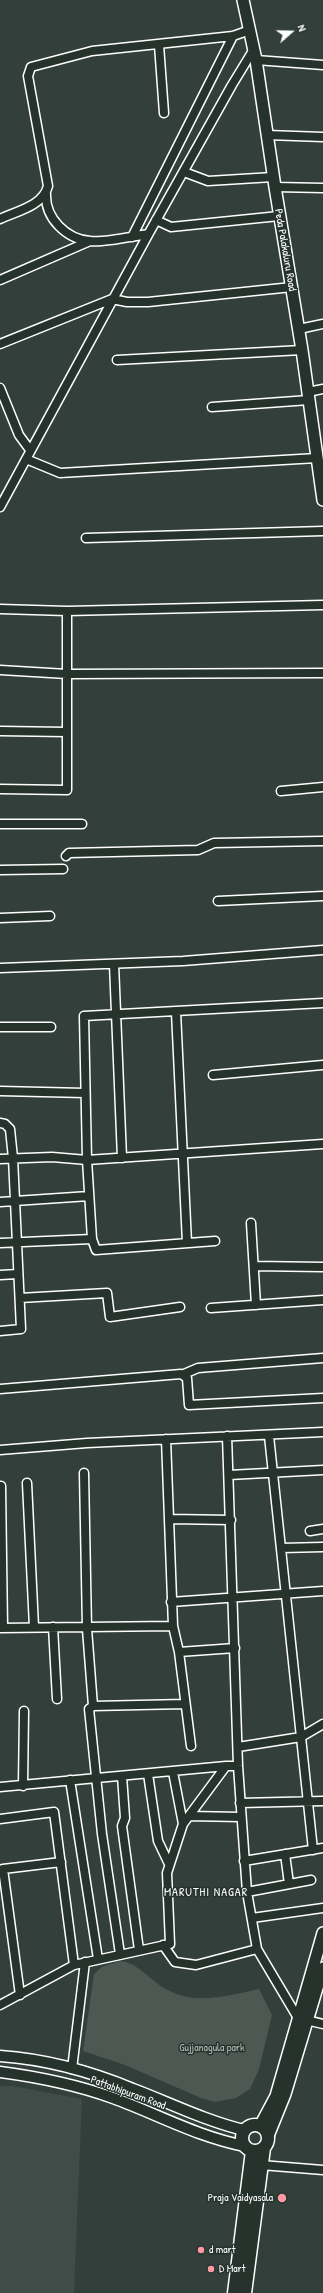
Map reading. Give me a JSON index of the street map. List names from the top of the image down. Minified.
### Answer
{"streets":{"main road":["Peda Palakaluru Road"],"street":["Pattabhipuram Road"]},"districts":["MARUTHI NAGAR"],"parks":["Gujjanagula park"],"places":["Praja Vaidyasala","d mart","D Mart"],"north":"right"}
